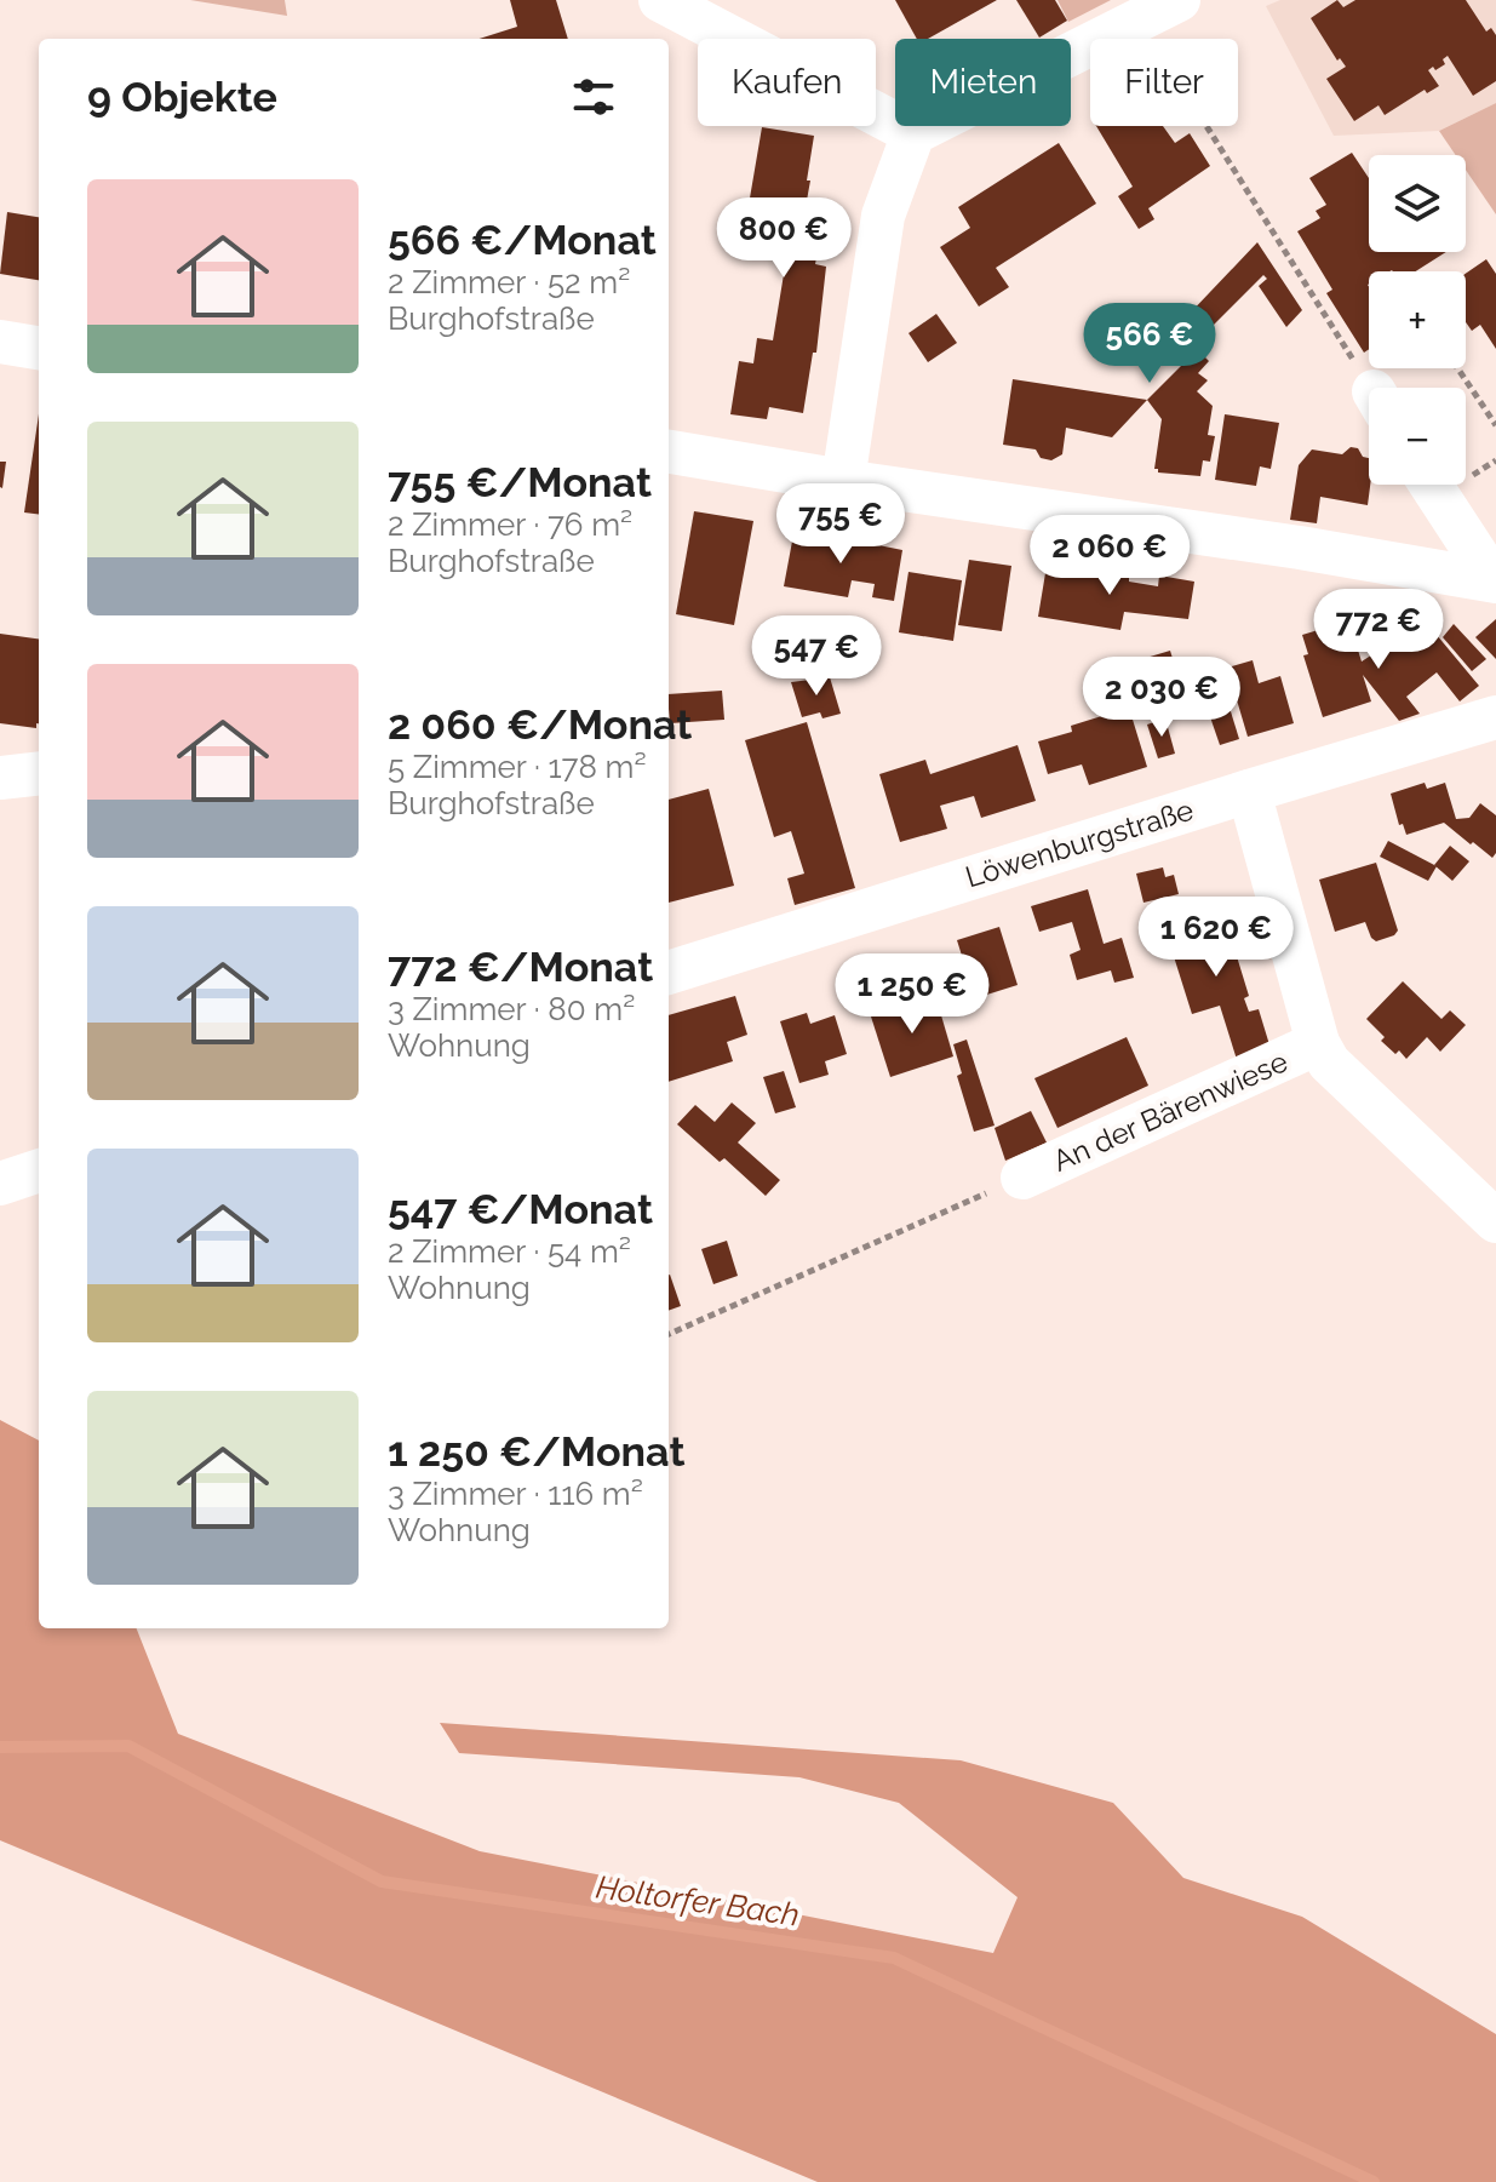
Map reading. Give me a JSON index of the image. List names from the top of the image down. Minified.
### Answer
{"streets":{"street":["Löwenburgstraße","An der Bärenwiese"]},"crossings":[["Löwenburgstraße","An der Bärenwiese"]],"water":["Holtorfer Bach"],"page":{"chip":["Kaufen","Mieten","Filter"],"heading":"9 Objekte","map_buttons":["+","−"],"list":[{"name":"566 €/Monat","note":"2 Zimmer · 52 m² · Burghofstraße"},{"name":"755 €/Monat","note":"2 Zimmer · 76 m² · Burghofstraße"},{"name":"2 060 €/Monat","note":"5 Zimmer · 178 m² · Burghofstraße"},{"name":"772 €/Monat","note":"3 Zimmer · 80 m² · Wohnung"},{"name":"547 €/Monat","note":"2 Zimmer · 54 m² · Wohnung"},{"name":"1 250 €/Monat","note":"3 Zimmer · 116 m² · Wohnung"}],"price":["800 €","566 €","755 €","2 060 €","772 €","547 €","2 030 €","1 620 €","1 250 €"]}}
